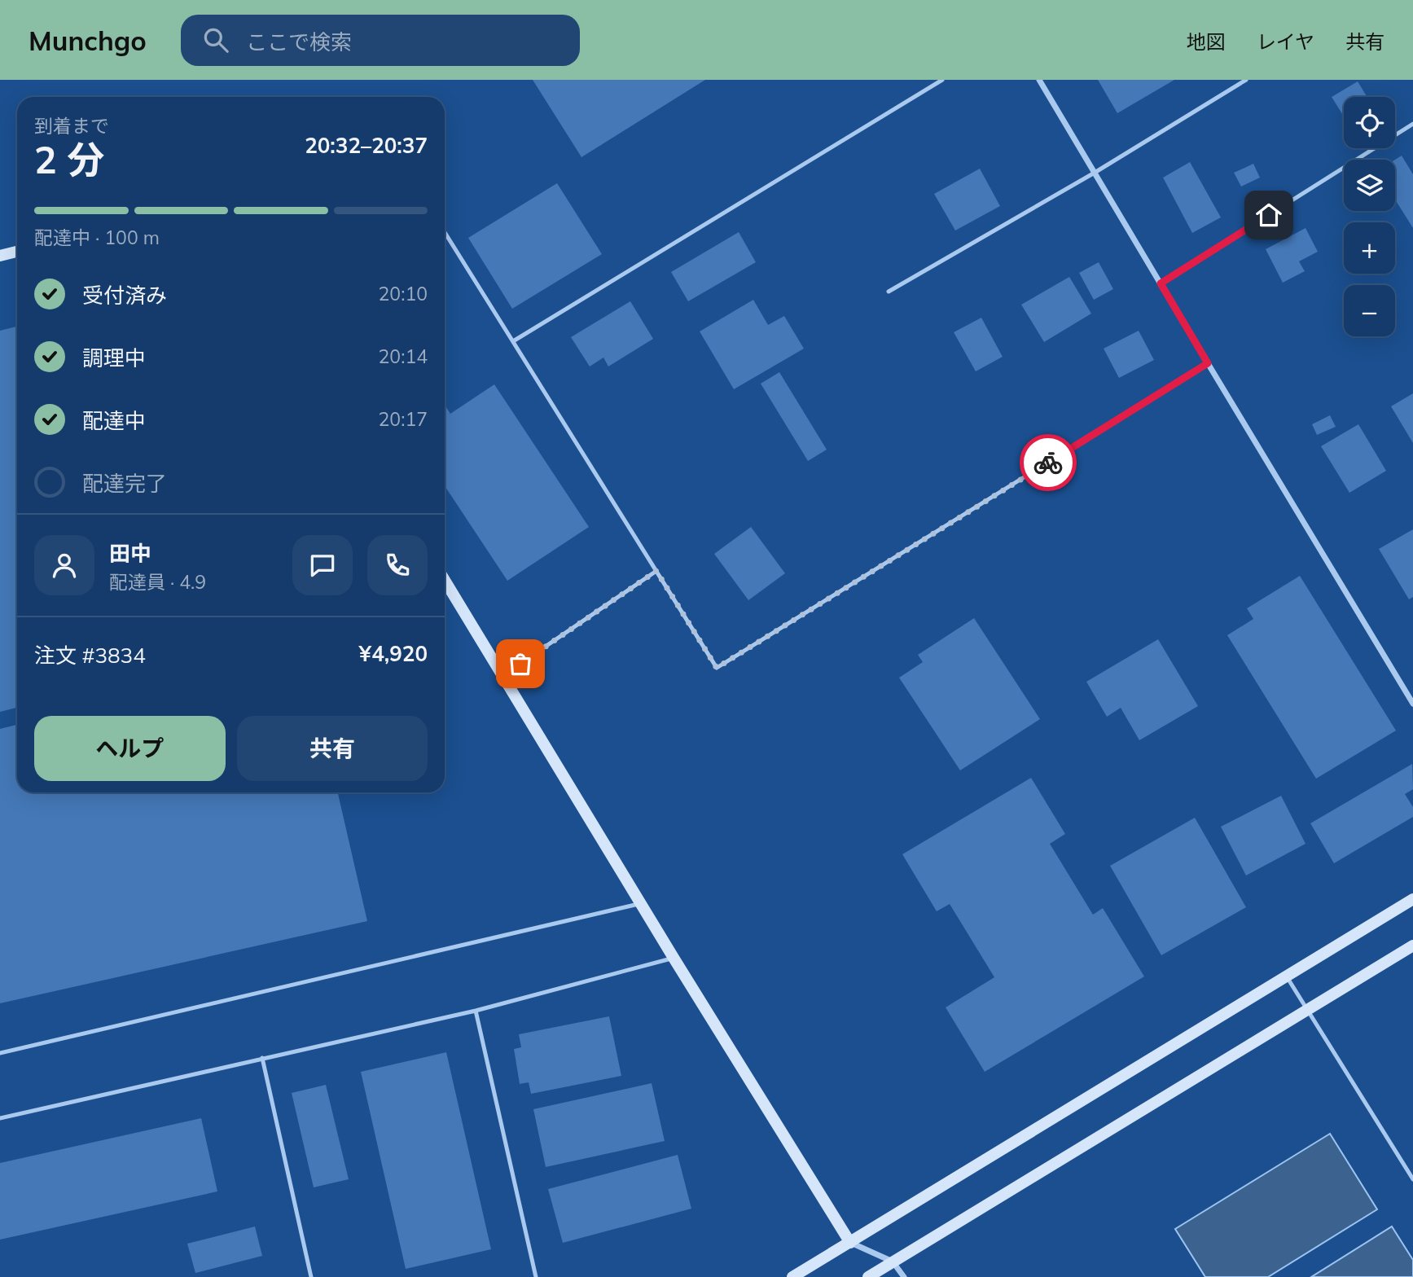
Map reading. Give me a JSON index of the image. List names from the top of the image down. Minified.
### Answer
{"page":{"header":"Munchgo","search":"ここで検索","nav":["地図","レイヤ","共有"],"map_buttons":["+","−"],"heading":["2 分","到着まで","20:32–20:37"],"panel":["田中","配達員 · 4.9","注文 #3834","¥4,920"],"bar":"配達中 · 100 m","list":[["受付済み","20:10"],["調理中","20:14"],["配達中","20:17"],"配達完了"],"buttons":["ヘルプ","共有"]}}
